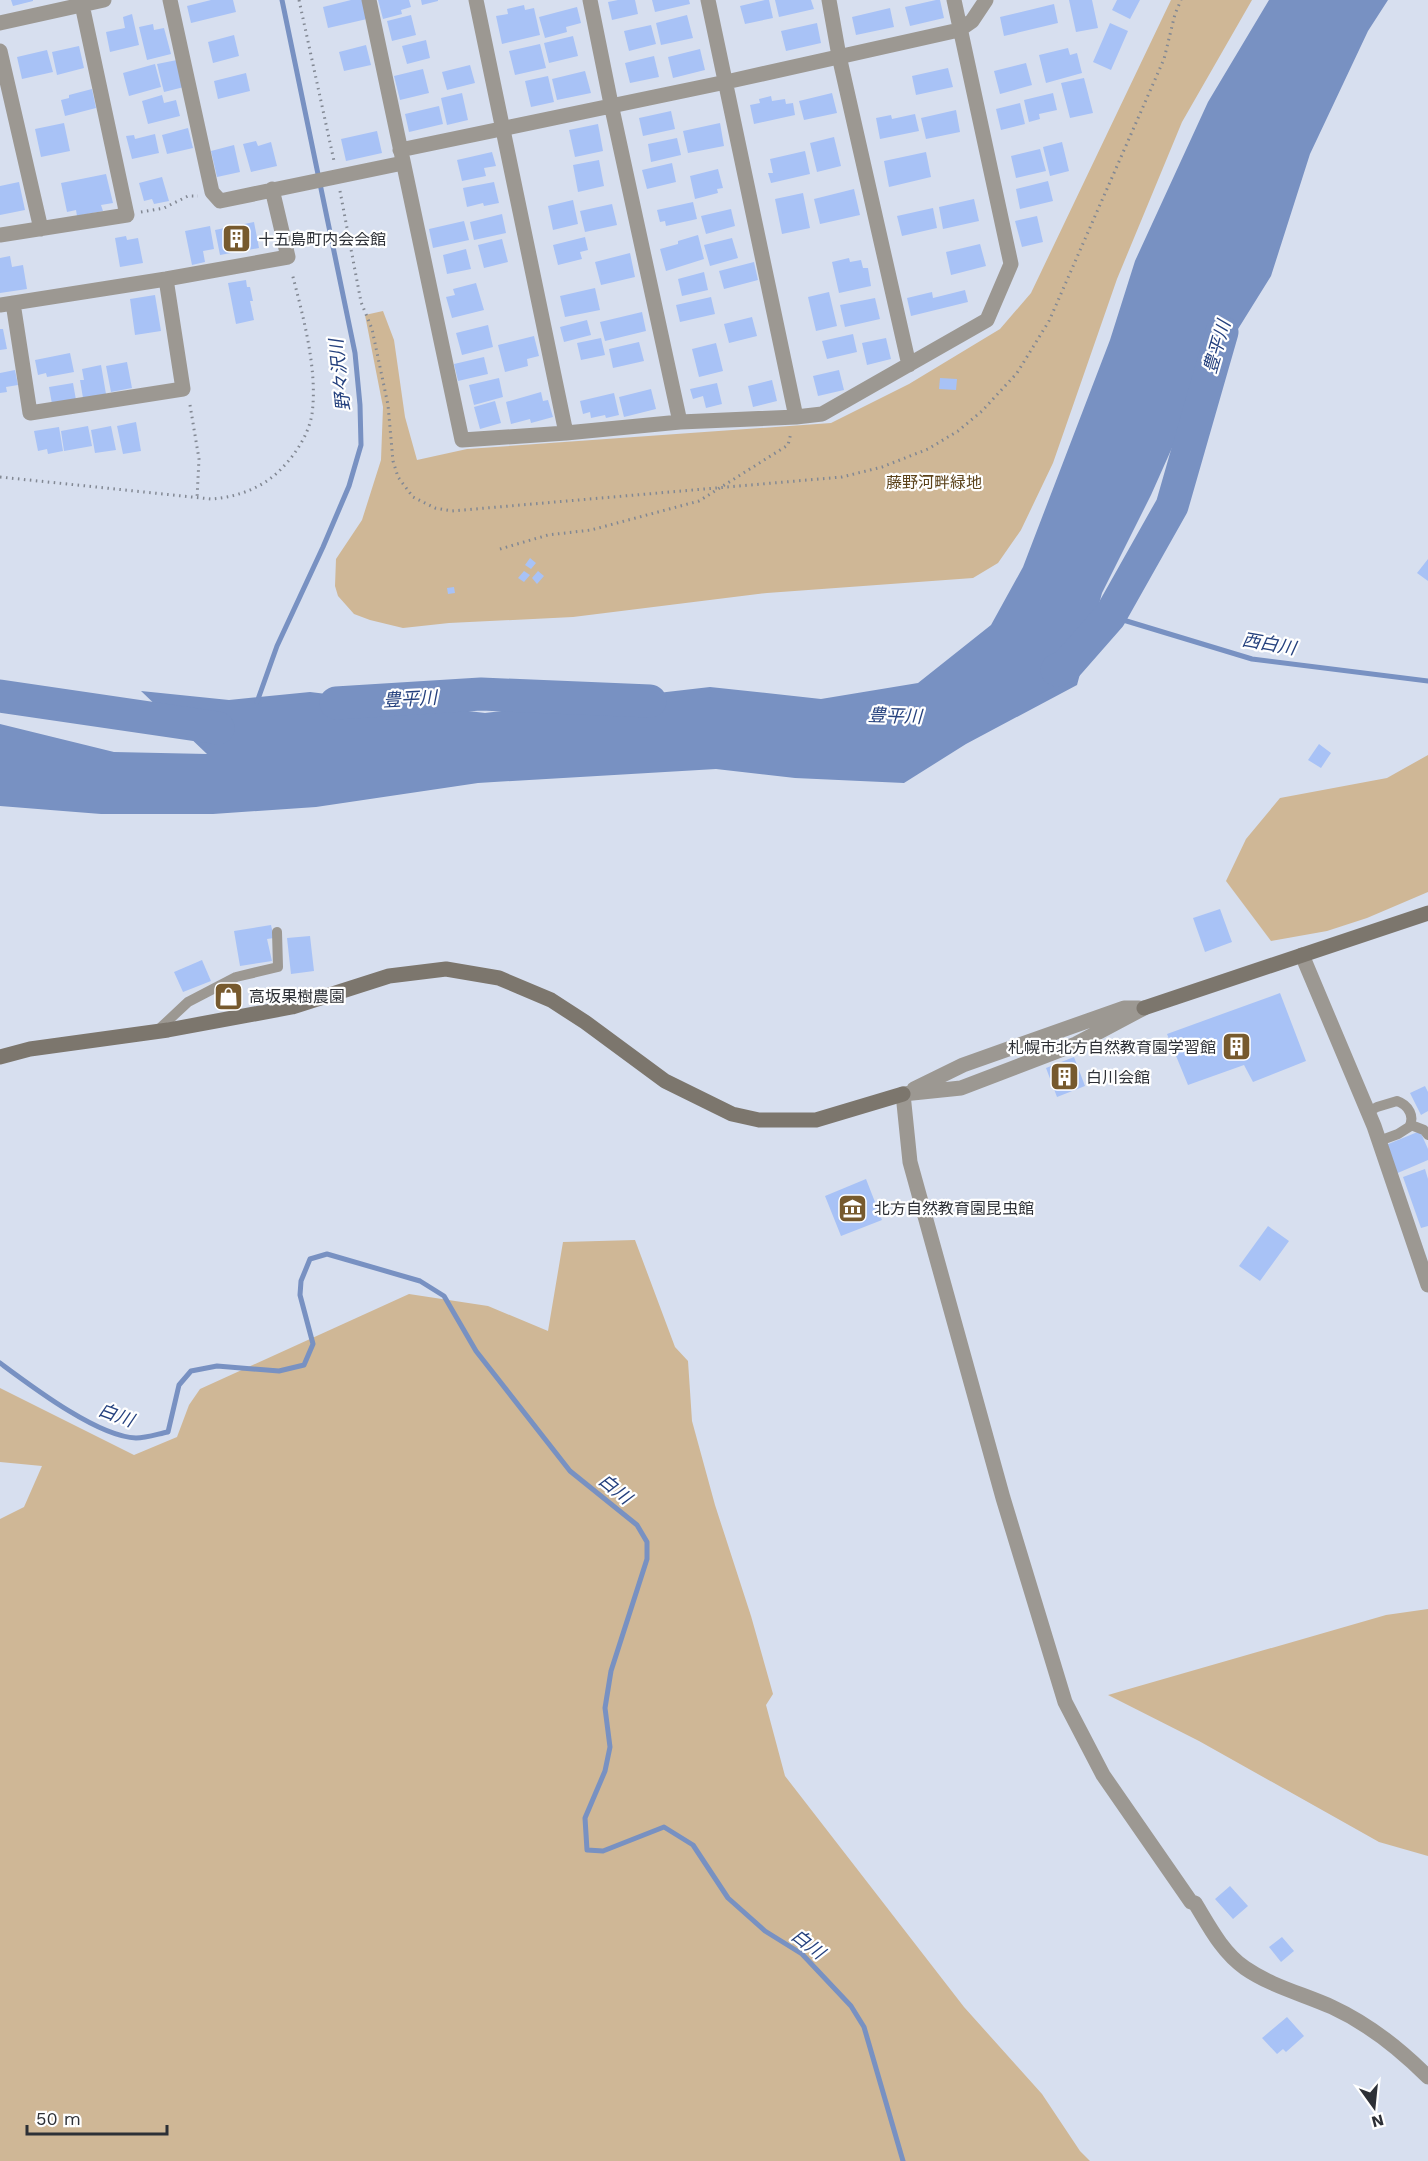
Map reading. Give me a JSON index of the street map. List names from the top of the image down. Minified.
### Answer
{"water":["豊平川","野々沢川","西白川","白川"],"parks":["藤野河畔緑地"],"places":{"building":["十五島町内会会館","札幌市北方自然教育園学習館","白川会館"],"shop":["高坂果樹農園"],"museum":["北方自然教育園昆虫館"]},"scale_bar":"50 m","north":"bottom"}
